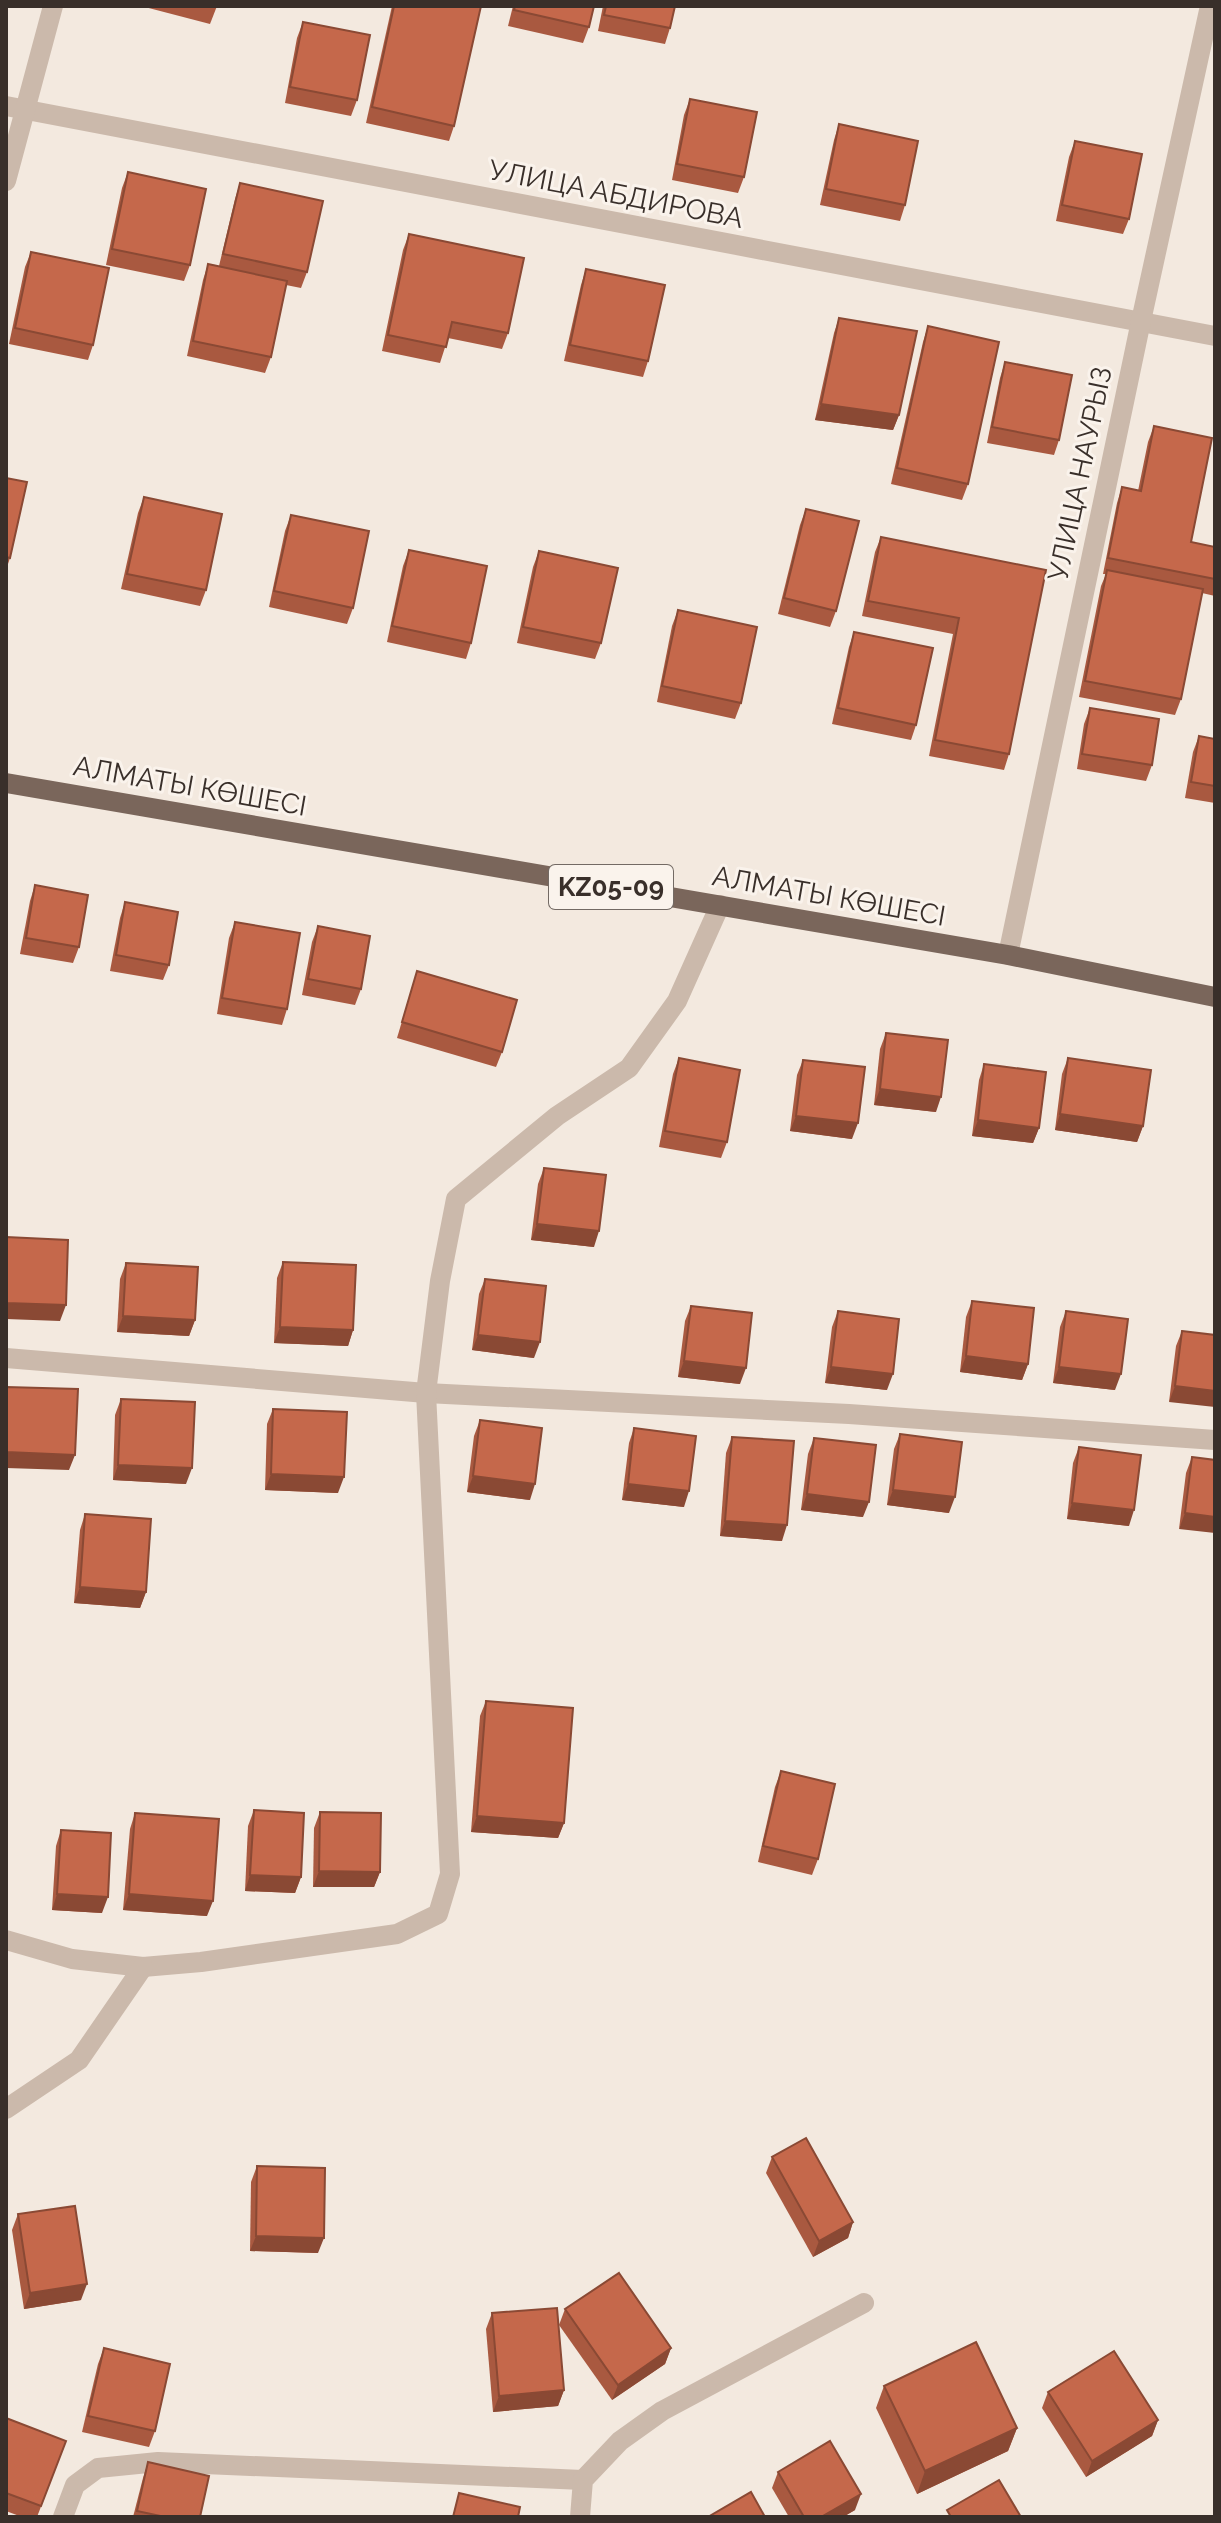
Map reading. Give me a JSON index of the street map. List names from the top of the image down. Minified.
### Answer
{"streets":{"main road":["АЛМАТЫ КӨШЕСІ","KZ05-09"],"street":["УЛИЦА АБДИРОВА","УЛИЦА НАУРЫЗ"]},"crossings":[["УЛИЦА АБДИРОВА","УЛИЦА НАУРЫЗ"],["УЛИЦА НАУРЫЗ","АЛМАТЫ КӨШЕСІ"]]}
